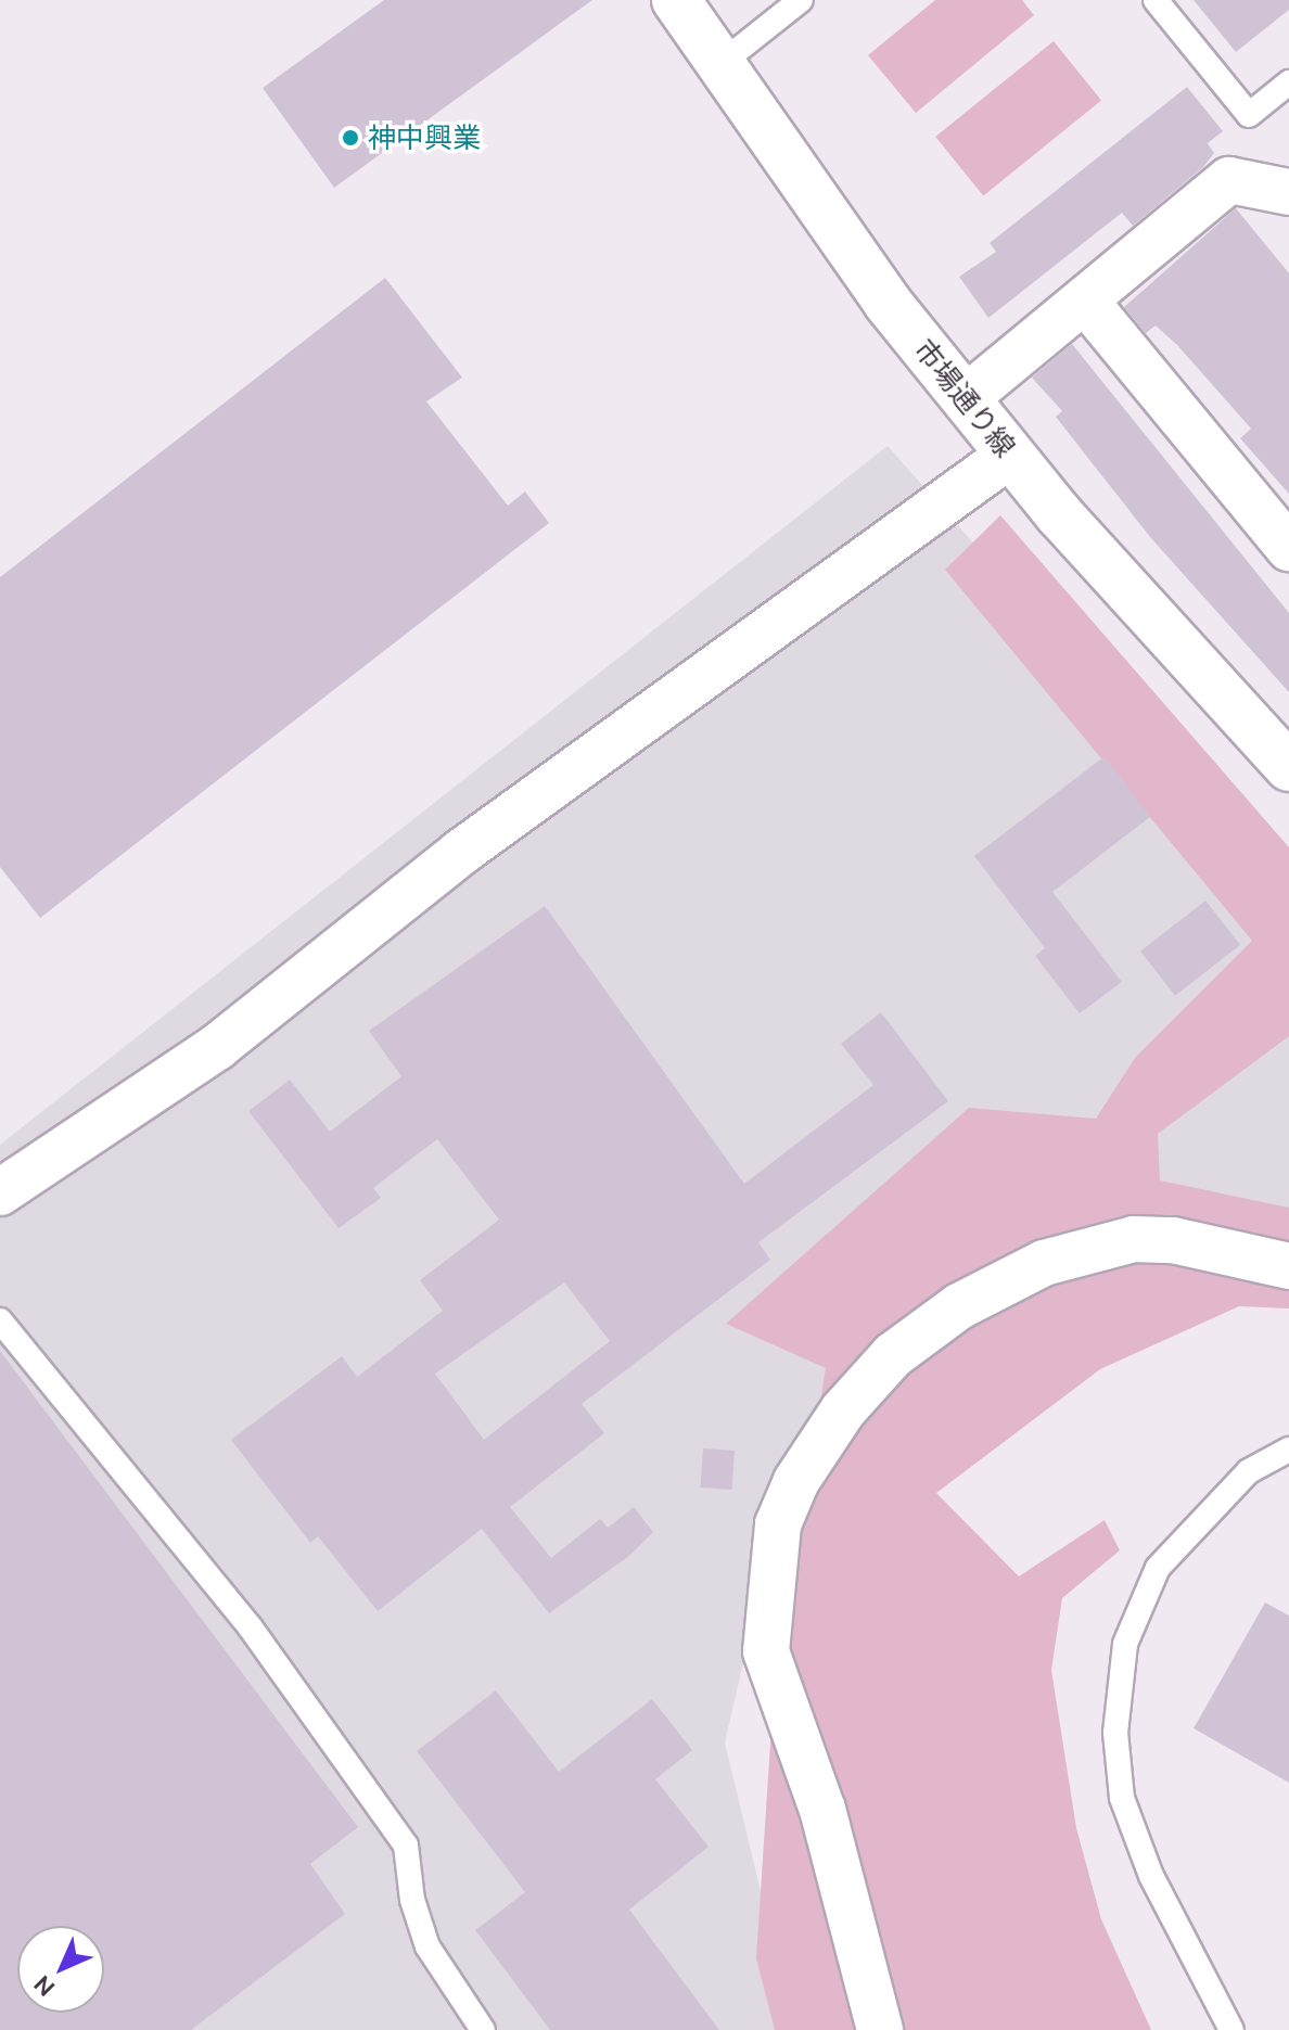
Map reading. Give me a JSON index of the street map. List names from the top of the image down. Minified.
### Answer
{"streets":{"street":["市場通り線"]},"places":["神中興業"],"north":"bottom left"}
